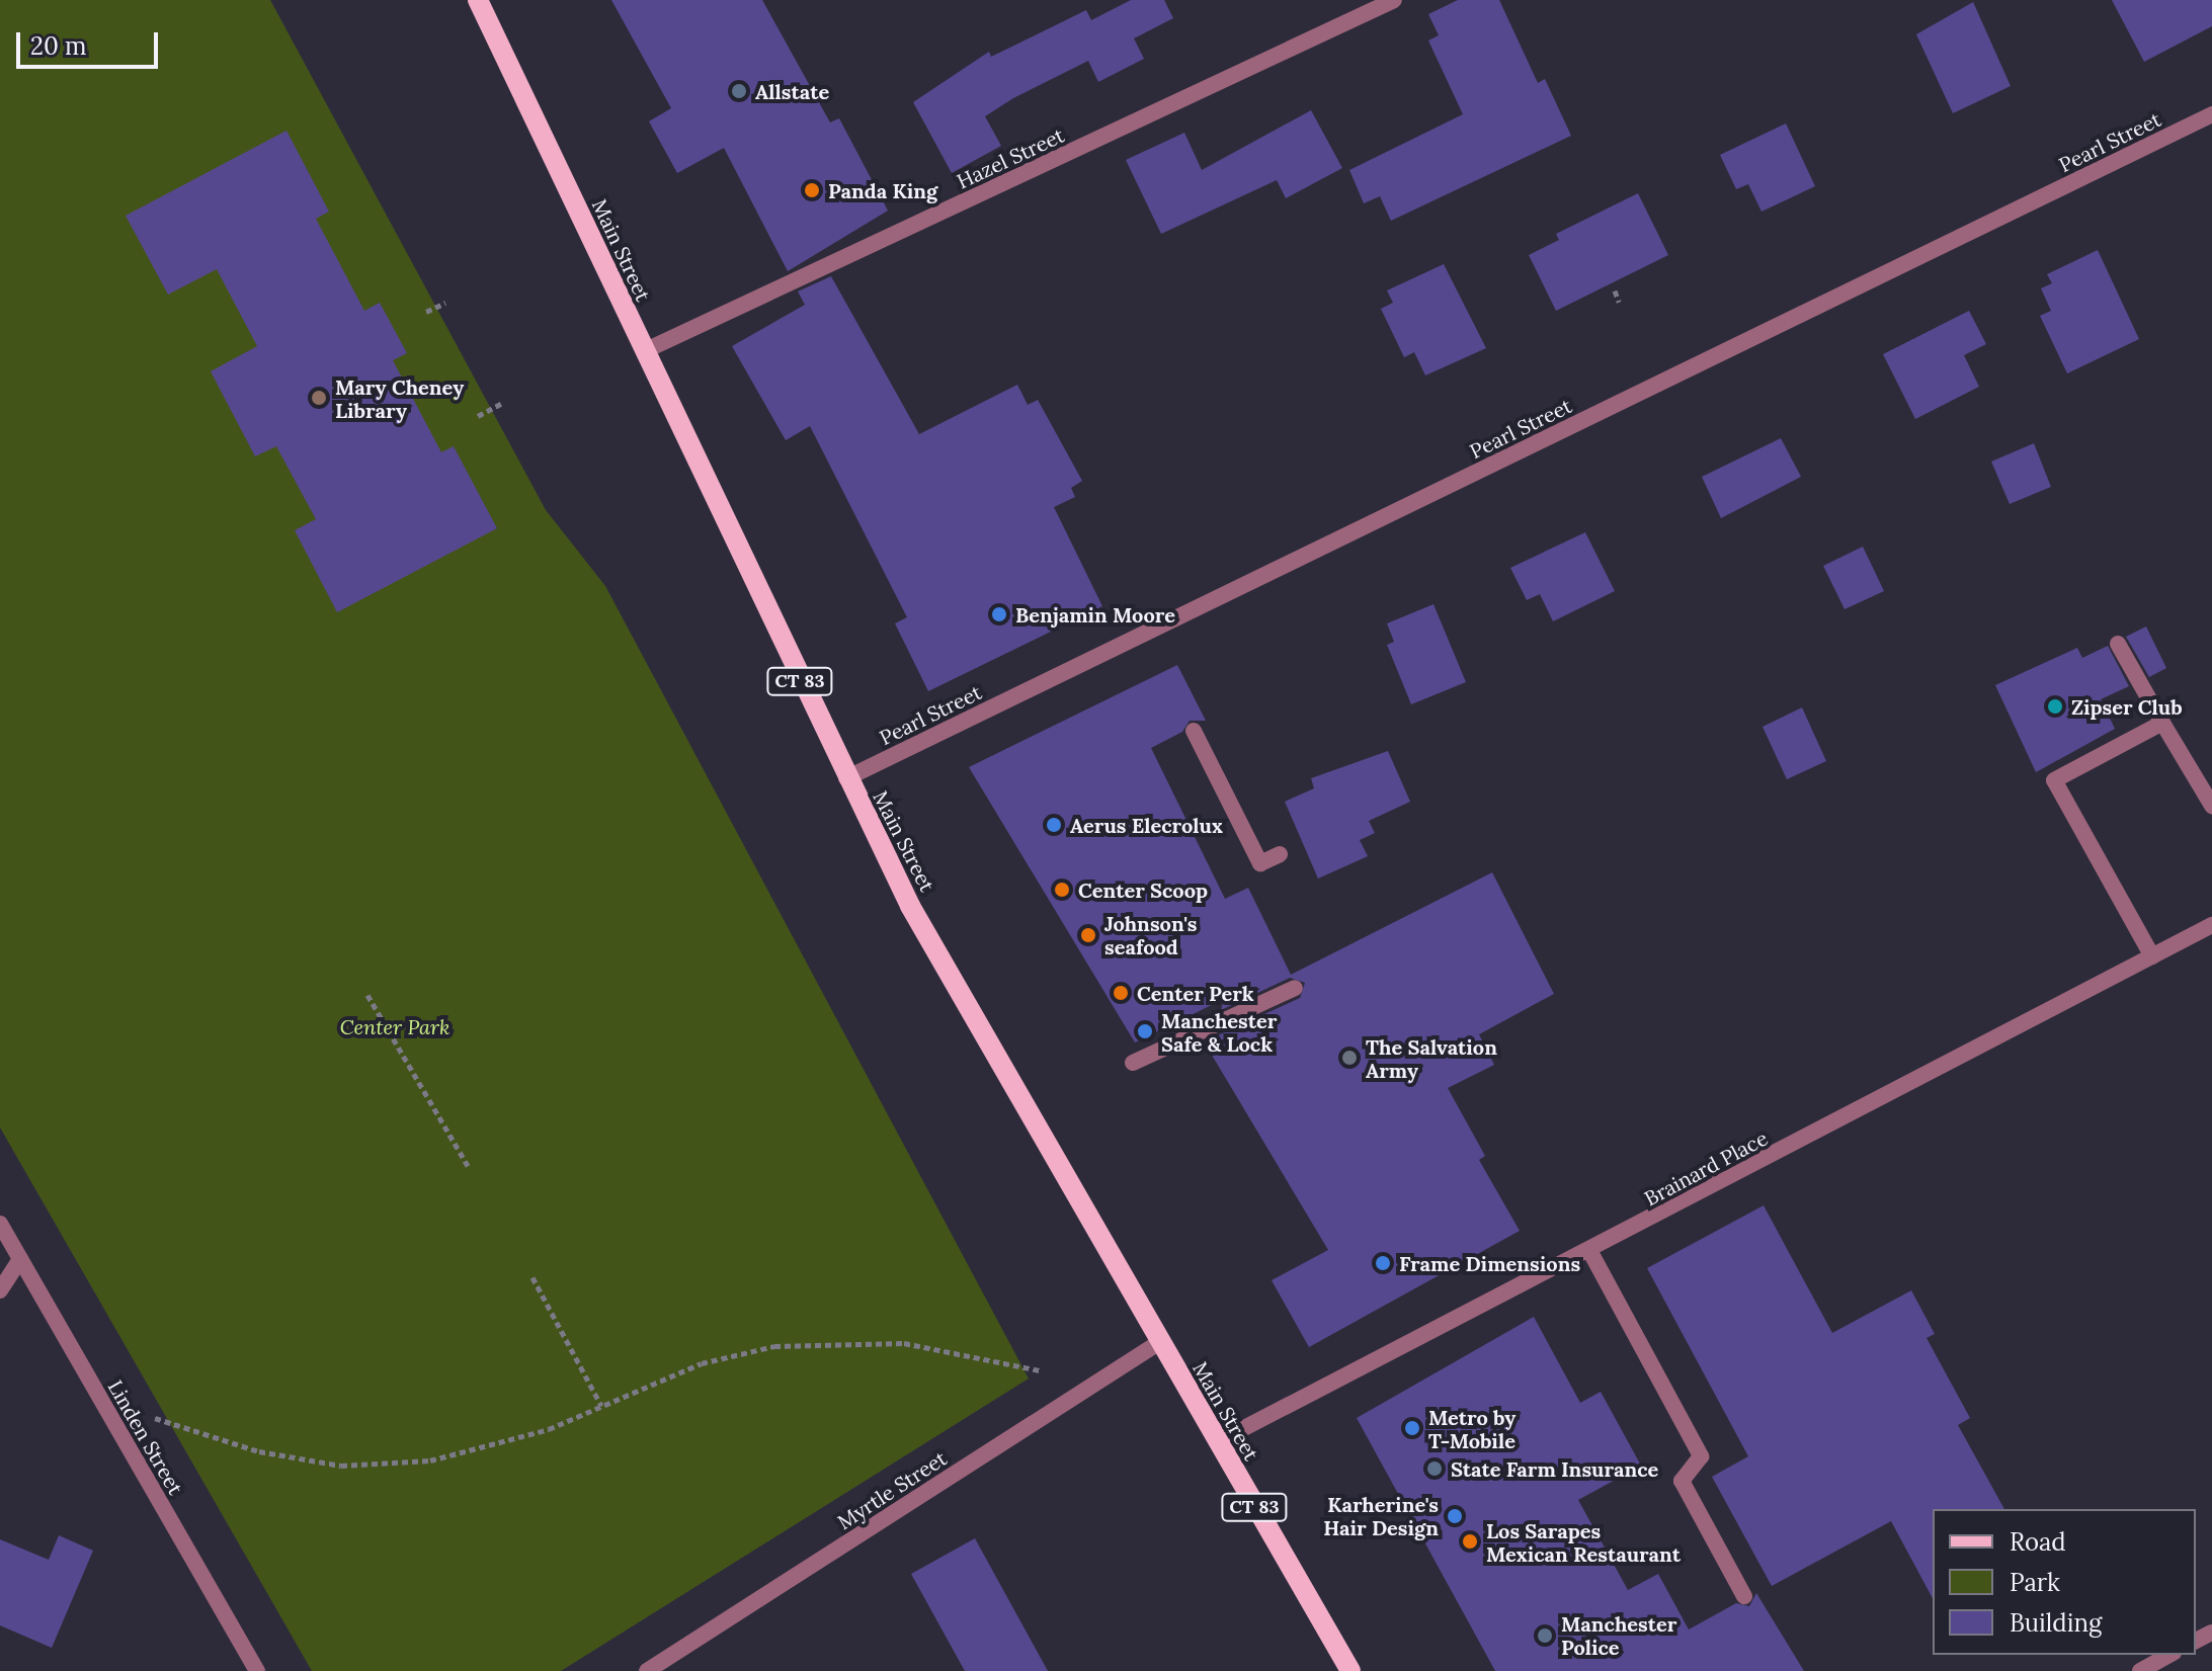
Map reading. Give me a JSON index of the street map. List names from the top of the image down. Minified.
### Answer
{"streets":{"main road":["Main Street","CT 83"],"street":["Pearl Street","Hazel Street","Brainard Place","Linden Street","Myrtle Street"]},"crossings":[["Pearl Street","Main Street"],["Hazel Street","Main Street"],["Main Street","Brainard Place"],["Main Street","Myrtle Street"]],"parks":["Center Park"],"places":["Allstate","Panda King","Mary Cheney Library","Benjamin Moore","Zipser Club","Aerus Elecrolux","Center Scoop","Johnson's seafood","Center Perk","Manchester Safe & Lock","The Salvation Army","Frame Dimensions","Metro by T-Mobile","State Farm Insurance","Karherine's Hair Design","Los Sarapes Mexican Restaurant","Manchester Police"],"legend":["Road","Park","Building"],"scale_bar":"20 m"}
